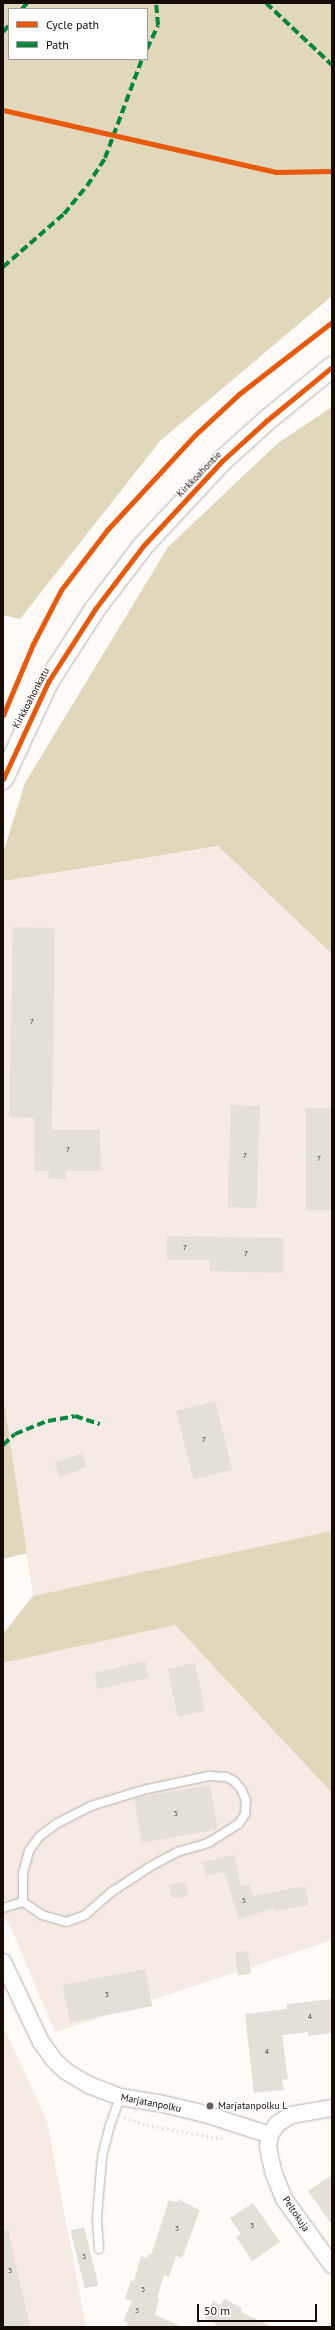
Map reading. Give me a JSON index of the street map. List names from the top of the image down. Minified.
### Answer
{"streets":{"street":["Kirkkoahontie","Kirkkoahonkatu","Marjatanpolku","Peltokuja"]},"crossings":[["Kirkkoahontie","Kirkkoahonkatu"],["Marjatanpolku","Peltokuja"]],"places":["Marjatanpolku L"],"house_numbers":["7","7","7","7","7","7","7","5","5","5","4","4","3","3","3","3","3","3"],"legend":["Cycle path","Path"],"scale_bar":"50 m"}
